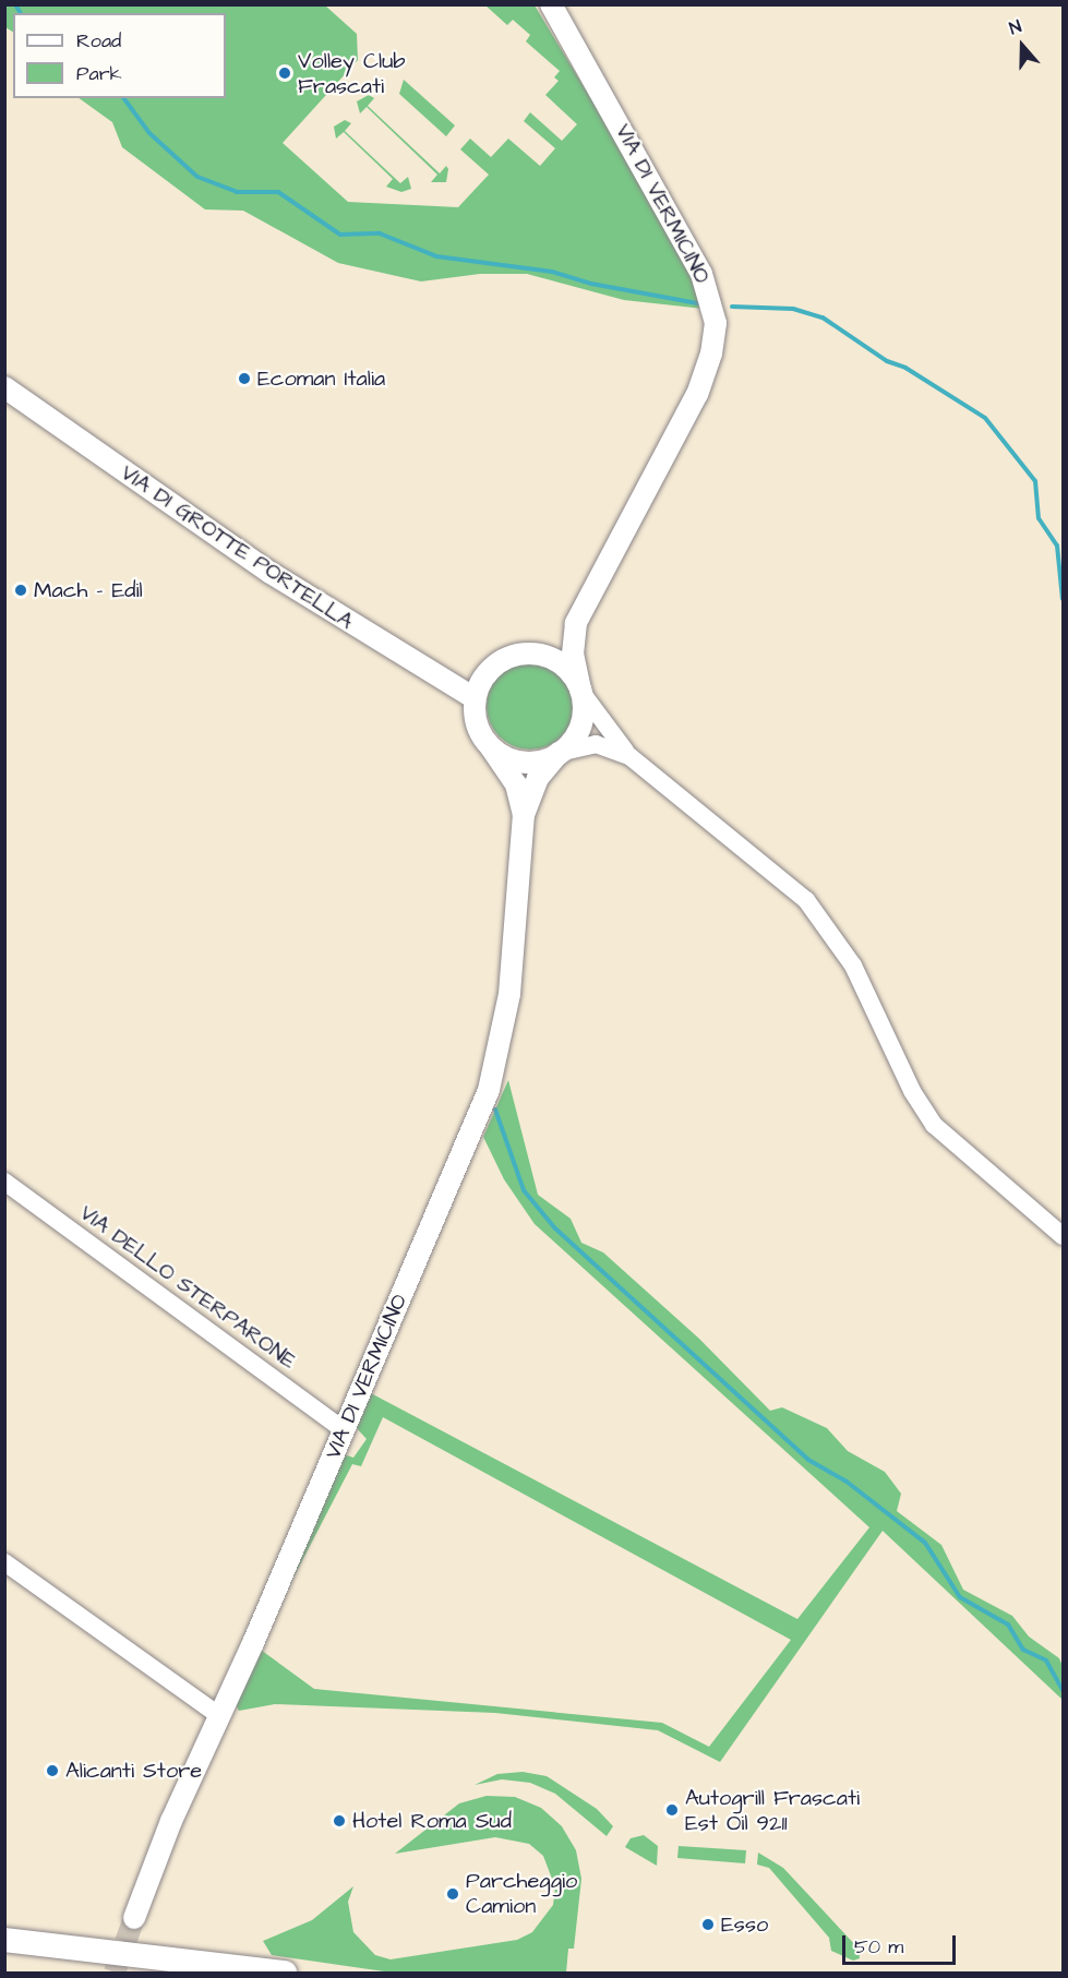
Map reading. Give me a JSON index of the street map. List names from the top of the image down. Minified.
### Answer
{"streets":{"main road":["VIA DI VERMICINO","VIA DI GROTTE PORTELLA"],"street":["VIA DELLO STERPARONE"]},"crossings":[["VIA DI VERMICINO","VIA DI GROTTE PORTELLA"],["VIA DI VERMICINO","VIA DELLO STERPARONE"]],"places":["Volley Club Frascati","Ecoman Italia","Mach - Edil","Alicanti Store","Autogrill Frascati Est Oil 9211","Hotel Roma Sud","Parcheggio Camion","Esso"],"legend":["Road","Park"],"scale_bar":"50 m","north":"top"}
